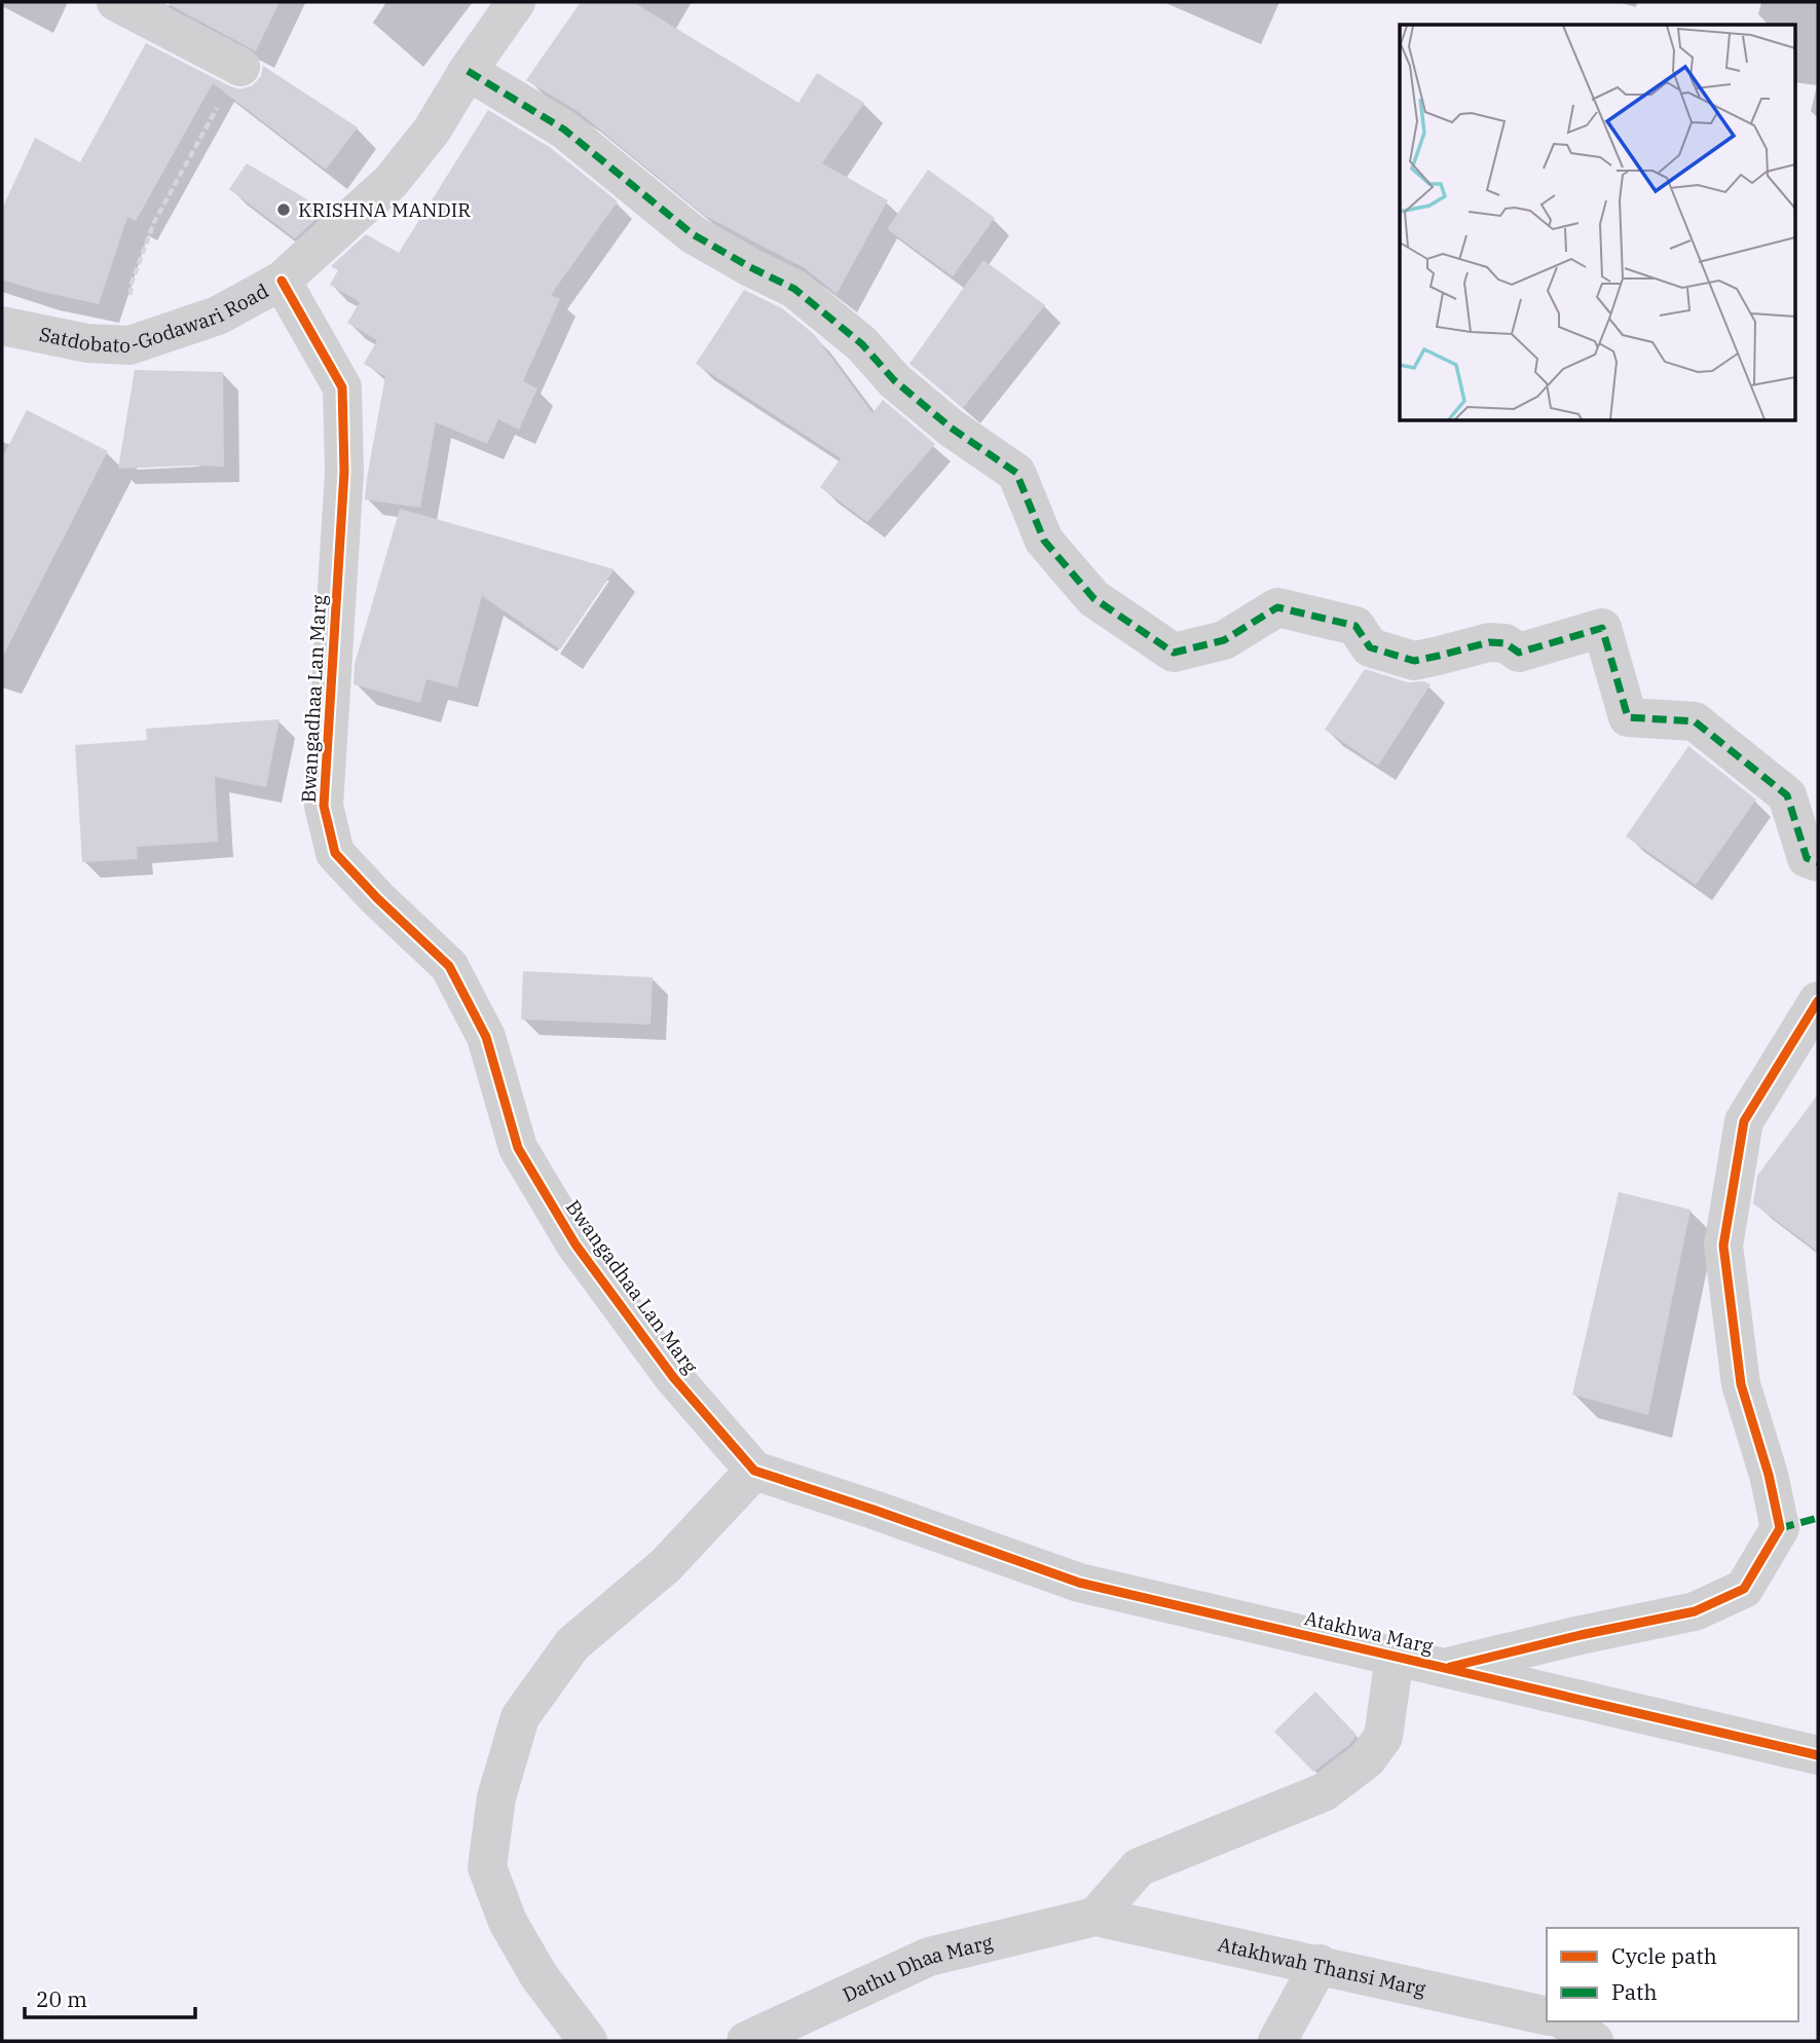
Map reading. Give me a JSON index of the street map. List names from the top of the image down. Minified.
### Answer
{"streets":{"street":["Satdobato-Godawari Road","Bwangadhaa Lan Marg","Atakhwa Marg","Atakhwah Thansi Marg","Dathu Dhaa Marg"]},"crossings":[["Satdobato-Godawari Road","Bwangadhaa Lan Marg"],["Bwangadhaa Lan Marg","Atakhwa Marg"],["Atakhwah Thansi Marg","Dathu Dhaa Marg"]],"places":["KRISHNA MANDIR"],"legend":["Cycle path","Path"],"scale_bar":"20 m"}
